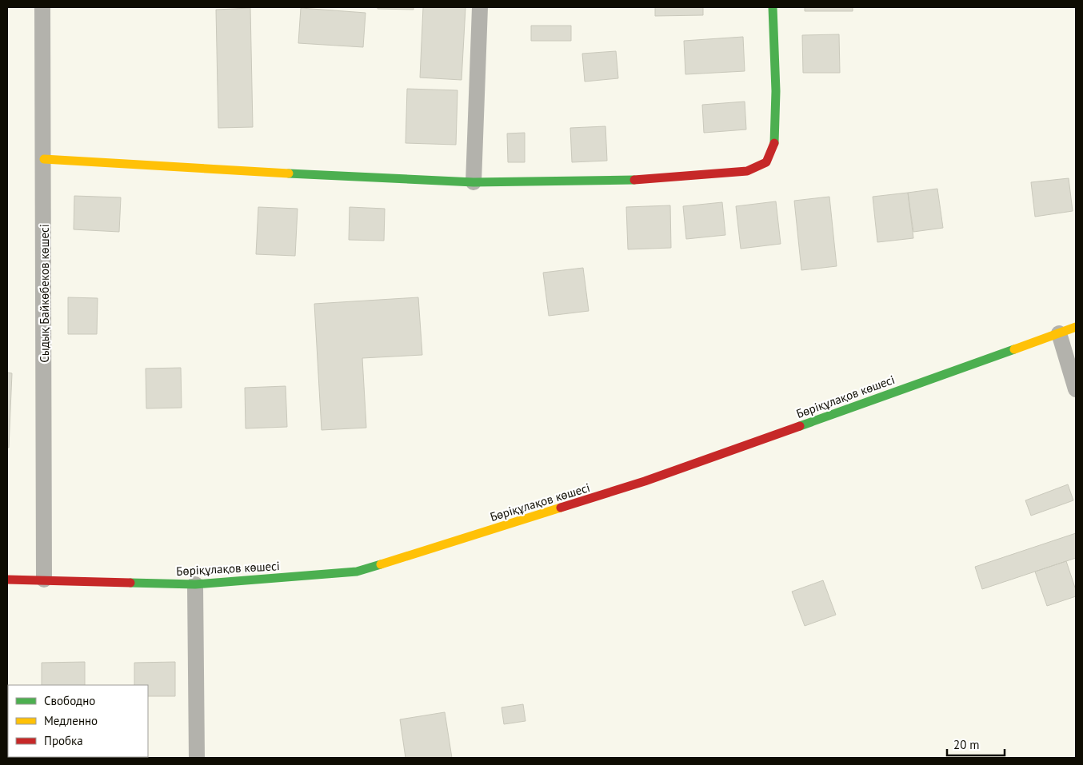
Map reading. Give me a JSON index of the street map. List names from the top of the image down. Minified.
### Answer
{"streets":{"street":["Сыдық Байкөбеков көшесі","Бөріқұлақов көшесі"]},"crossings":[["Сыдық Байкөбеков көшесі","Бөріқұлақов көшесі"]],"legend":["Свободно","Медленно","Пробка"],"scale_bar":"20 m"}
